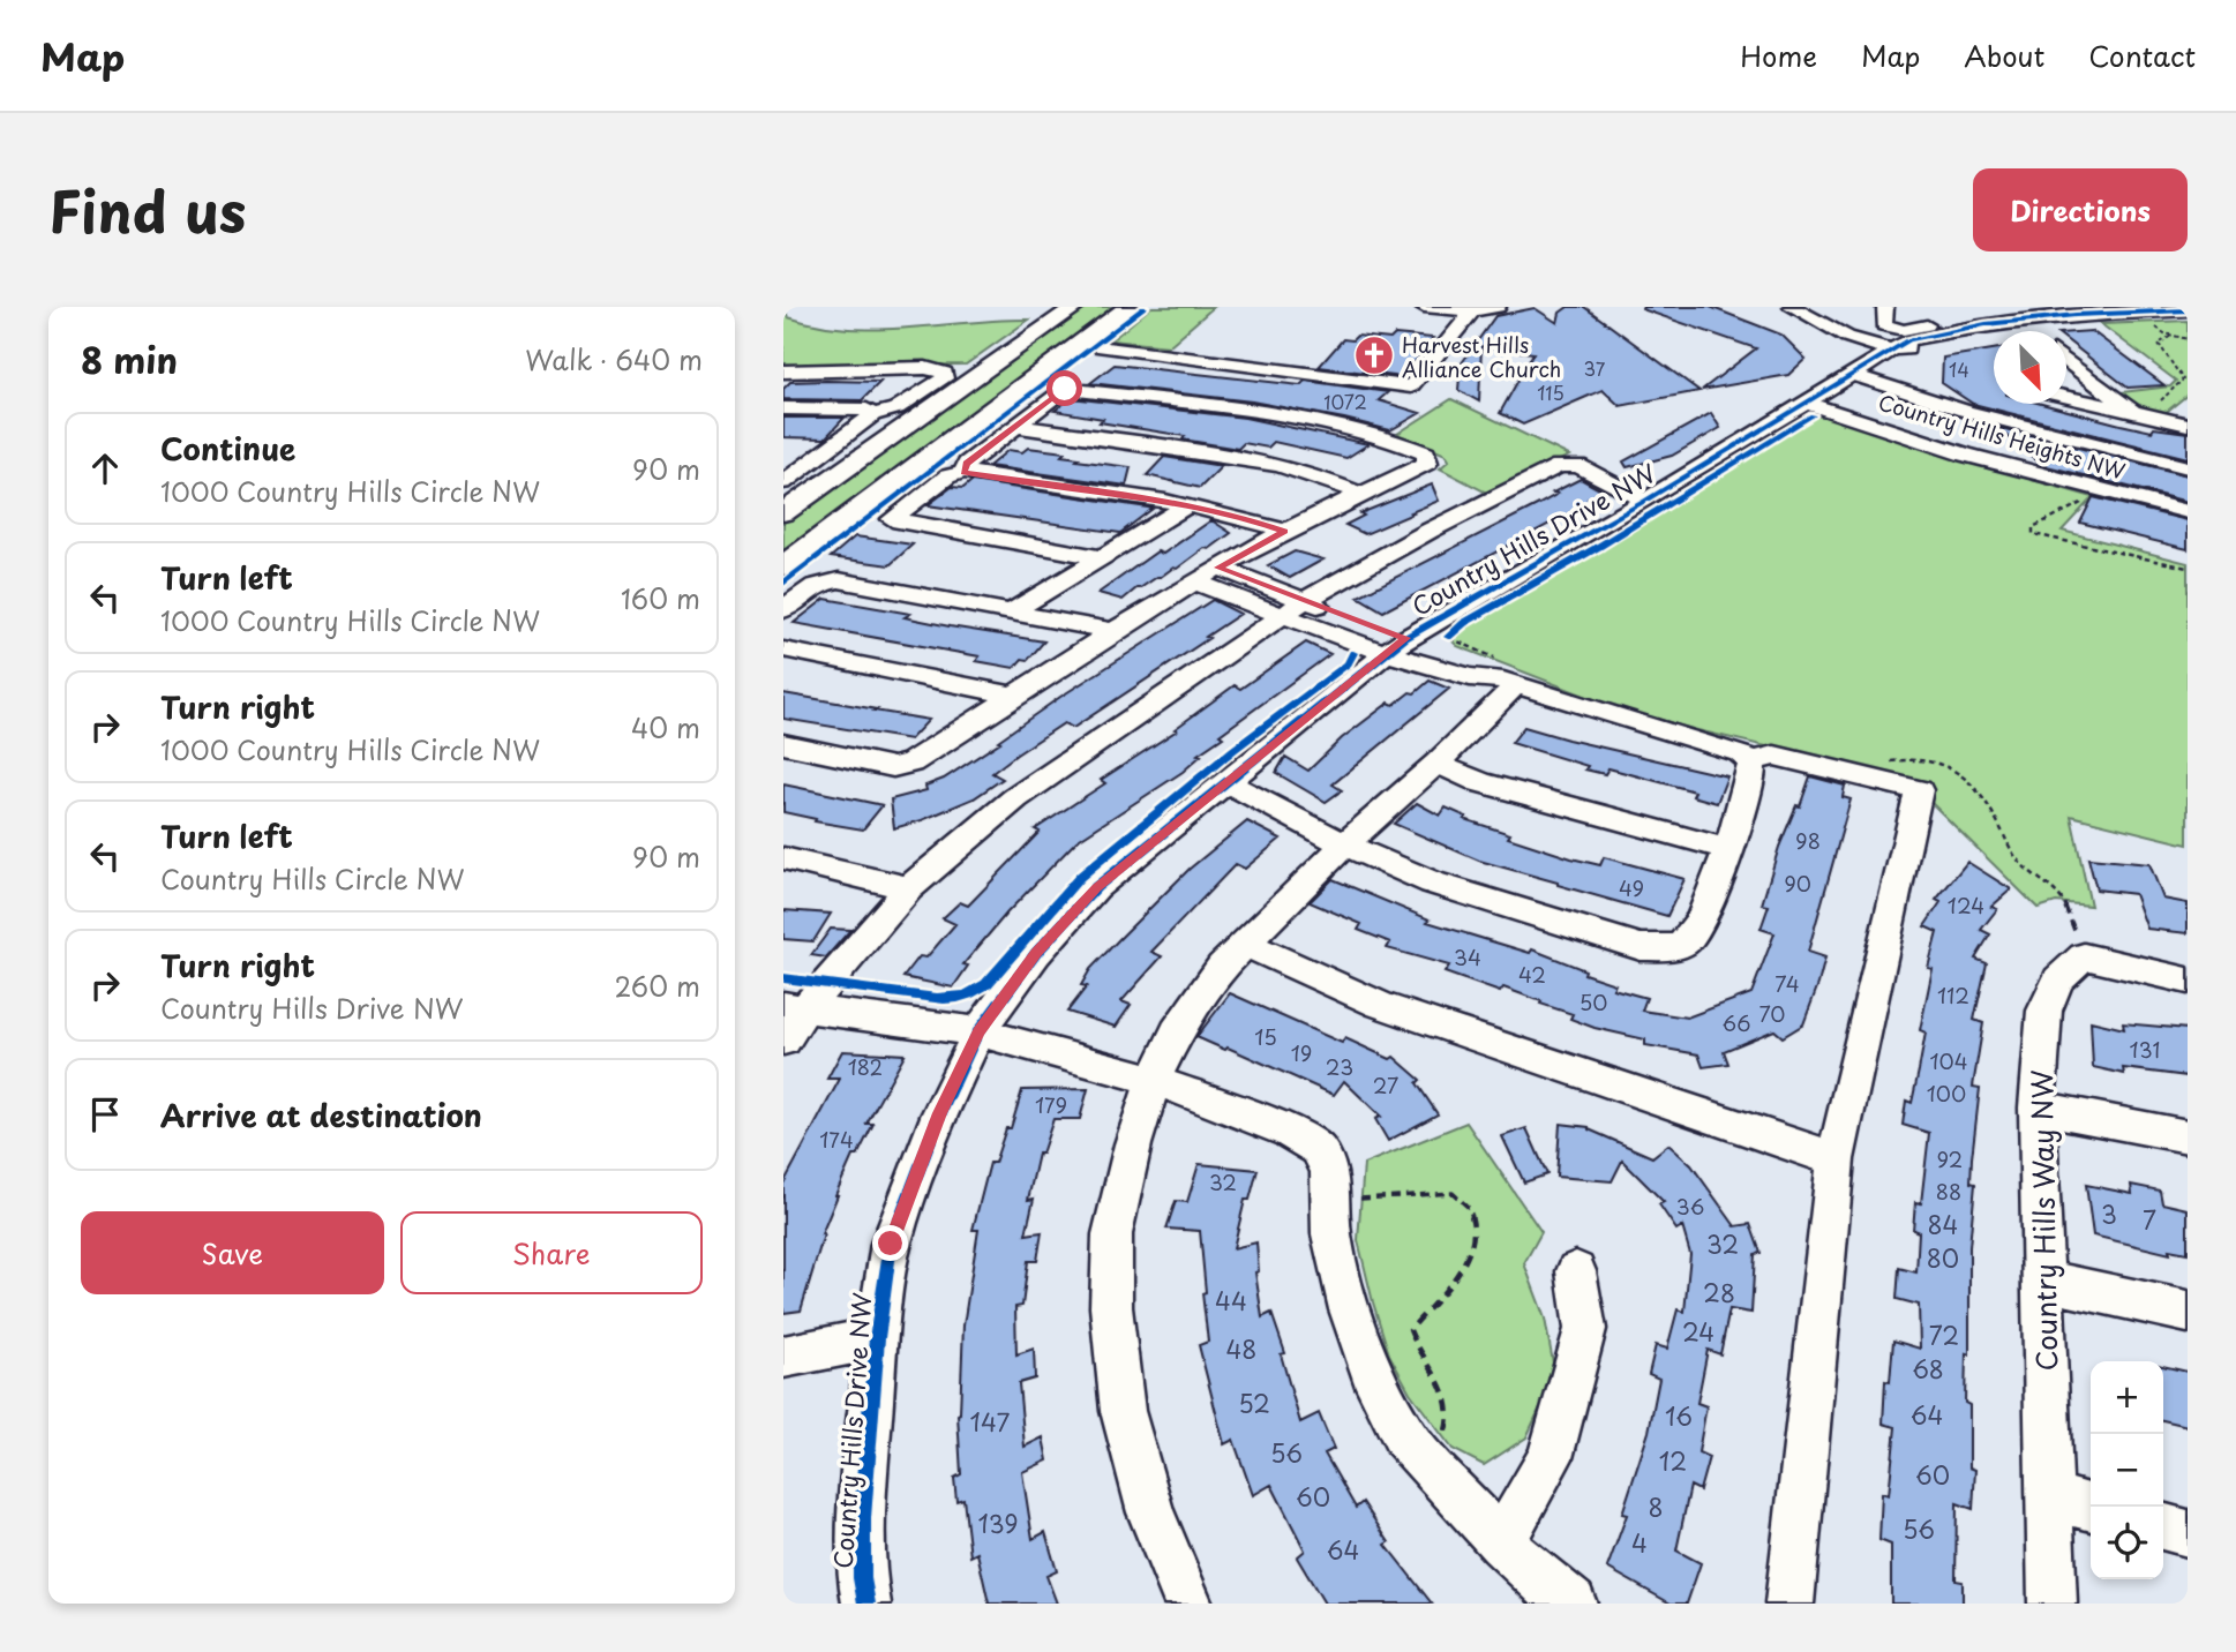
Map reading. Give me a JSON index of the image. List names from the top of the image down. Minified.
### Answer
{"streets":{"street":["Country Hills Heights NW","Country Hills Drive NW","Country Hills Way NW"]},"crossings":[["Country Hills Heights NW","Country Hills Drive NW"]],"places":{"church":["Harvest Hills Alliance Church"]},"house_numbers":["37","14","115","1072","98","90","49","124","34","42","74","112","50","70","66","15","131","19","104","182","23","27","100","179","174","92","32","88","36","3","7","84","32","80","28","44","24","72","48","68","52","64","16","147","56","12","60","60","8","139","56","4","64"],"north":"bottom right","page":{"header":"Map","nav":["Home","Map","About","Contact"],"title":"Find us","buttons":["Directions",["Save","Share"]],"heading":["8 min","Walk · 640 m"],"list":[["Continue","1000 Country Hills Circle NW","90 m"],["Turn left","1000 Country Hills Circle NW","160 m"],["Turn right","1000 Country Hills Circle NW","40 m"],["Turn left","Country Hills Circle NW","90 m"],["Turn right","Country Hills Drive NW","260 m"],"Arrive at destination"],"map_buttons":["+","−"]}}
